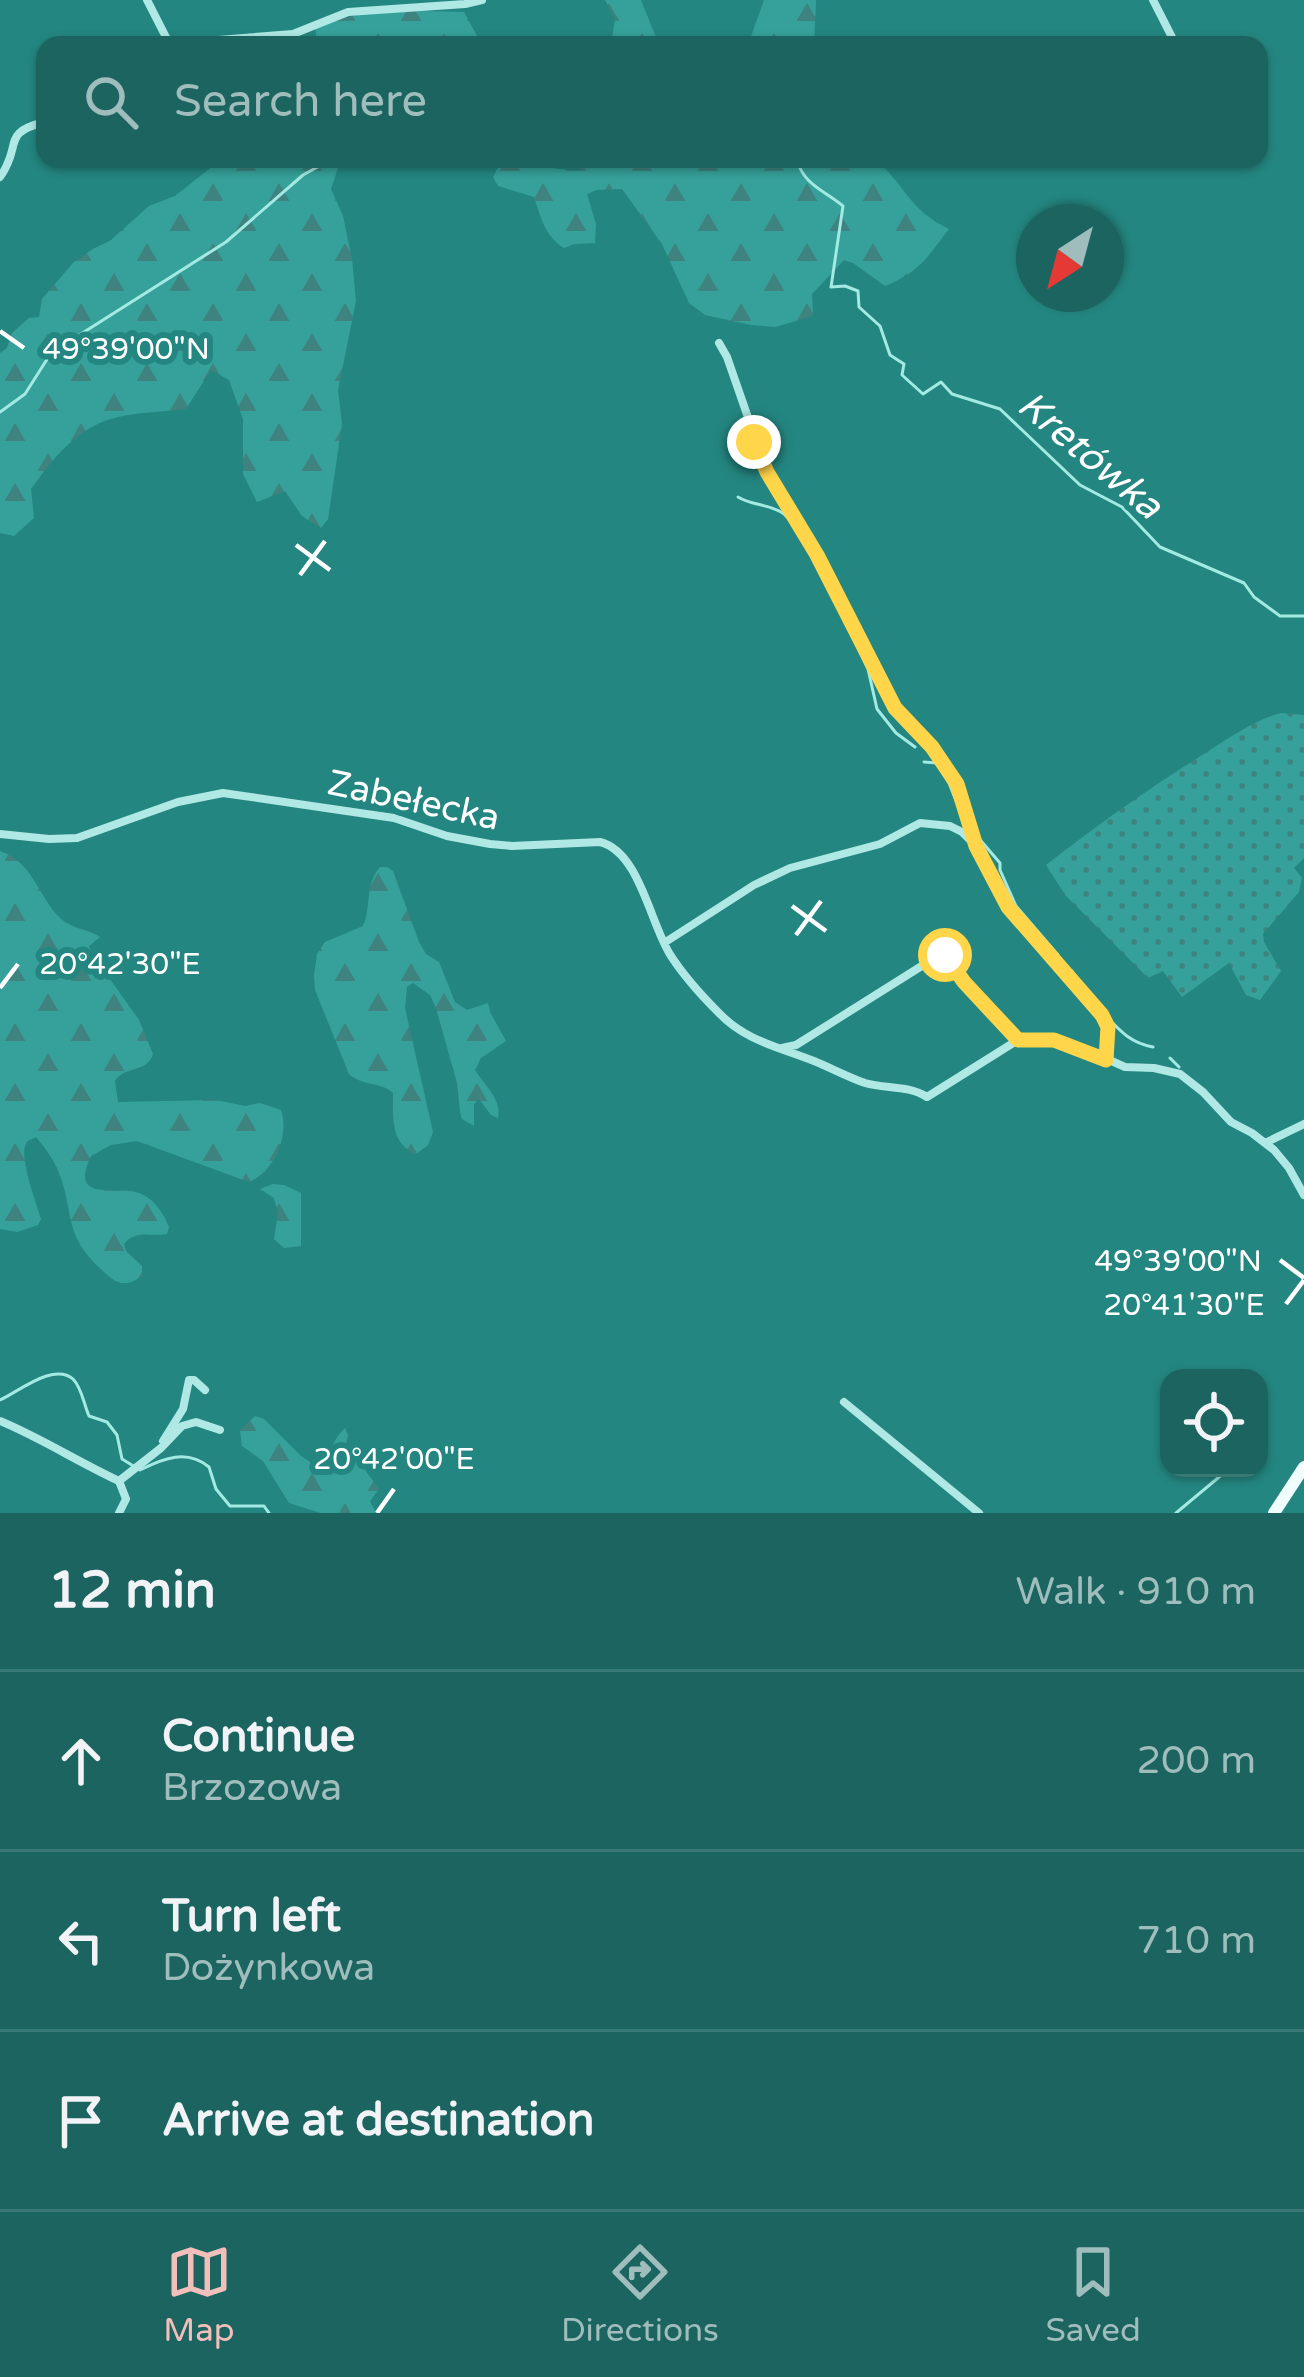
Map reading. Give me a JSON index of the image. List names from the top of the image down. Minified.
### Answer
{"streets":{"street":["Zabełecka"]},"water":["Kretówka"],"north":"bottom left","page":{"search":"Search here","heading":["12 min","Walk · 910 m"],"list":[["Continue","Brzozowa","200 m"],["Turn left","Dożynkowa","710 m"],"Arrive at destination"],"nav":["Map","Directions","Saved"]},"coordinates":["49°39'00\"N","20°42'30\"E","20°41'30\"E","20°42'00\"E"]}
